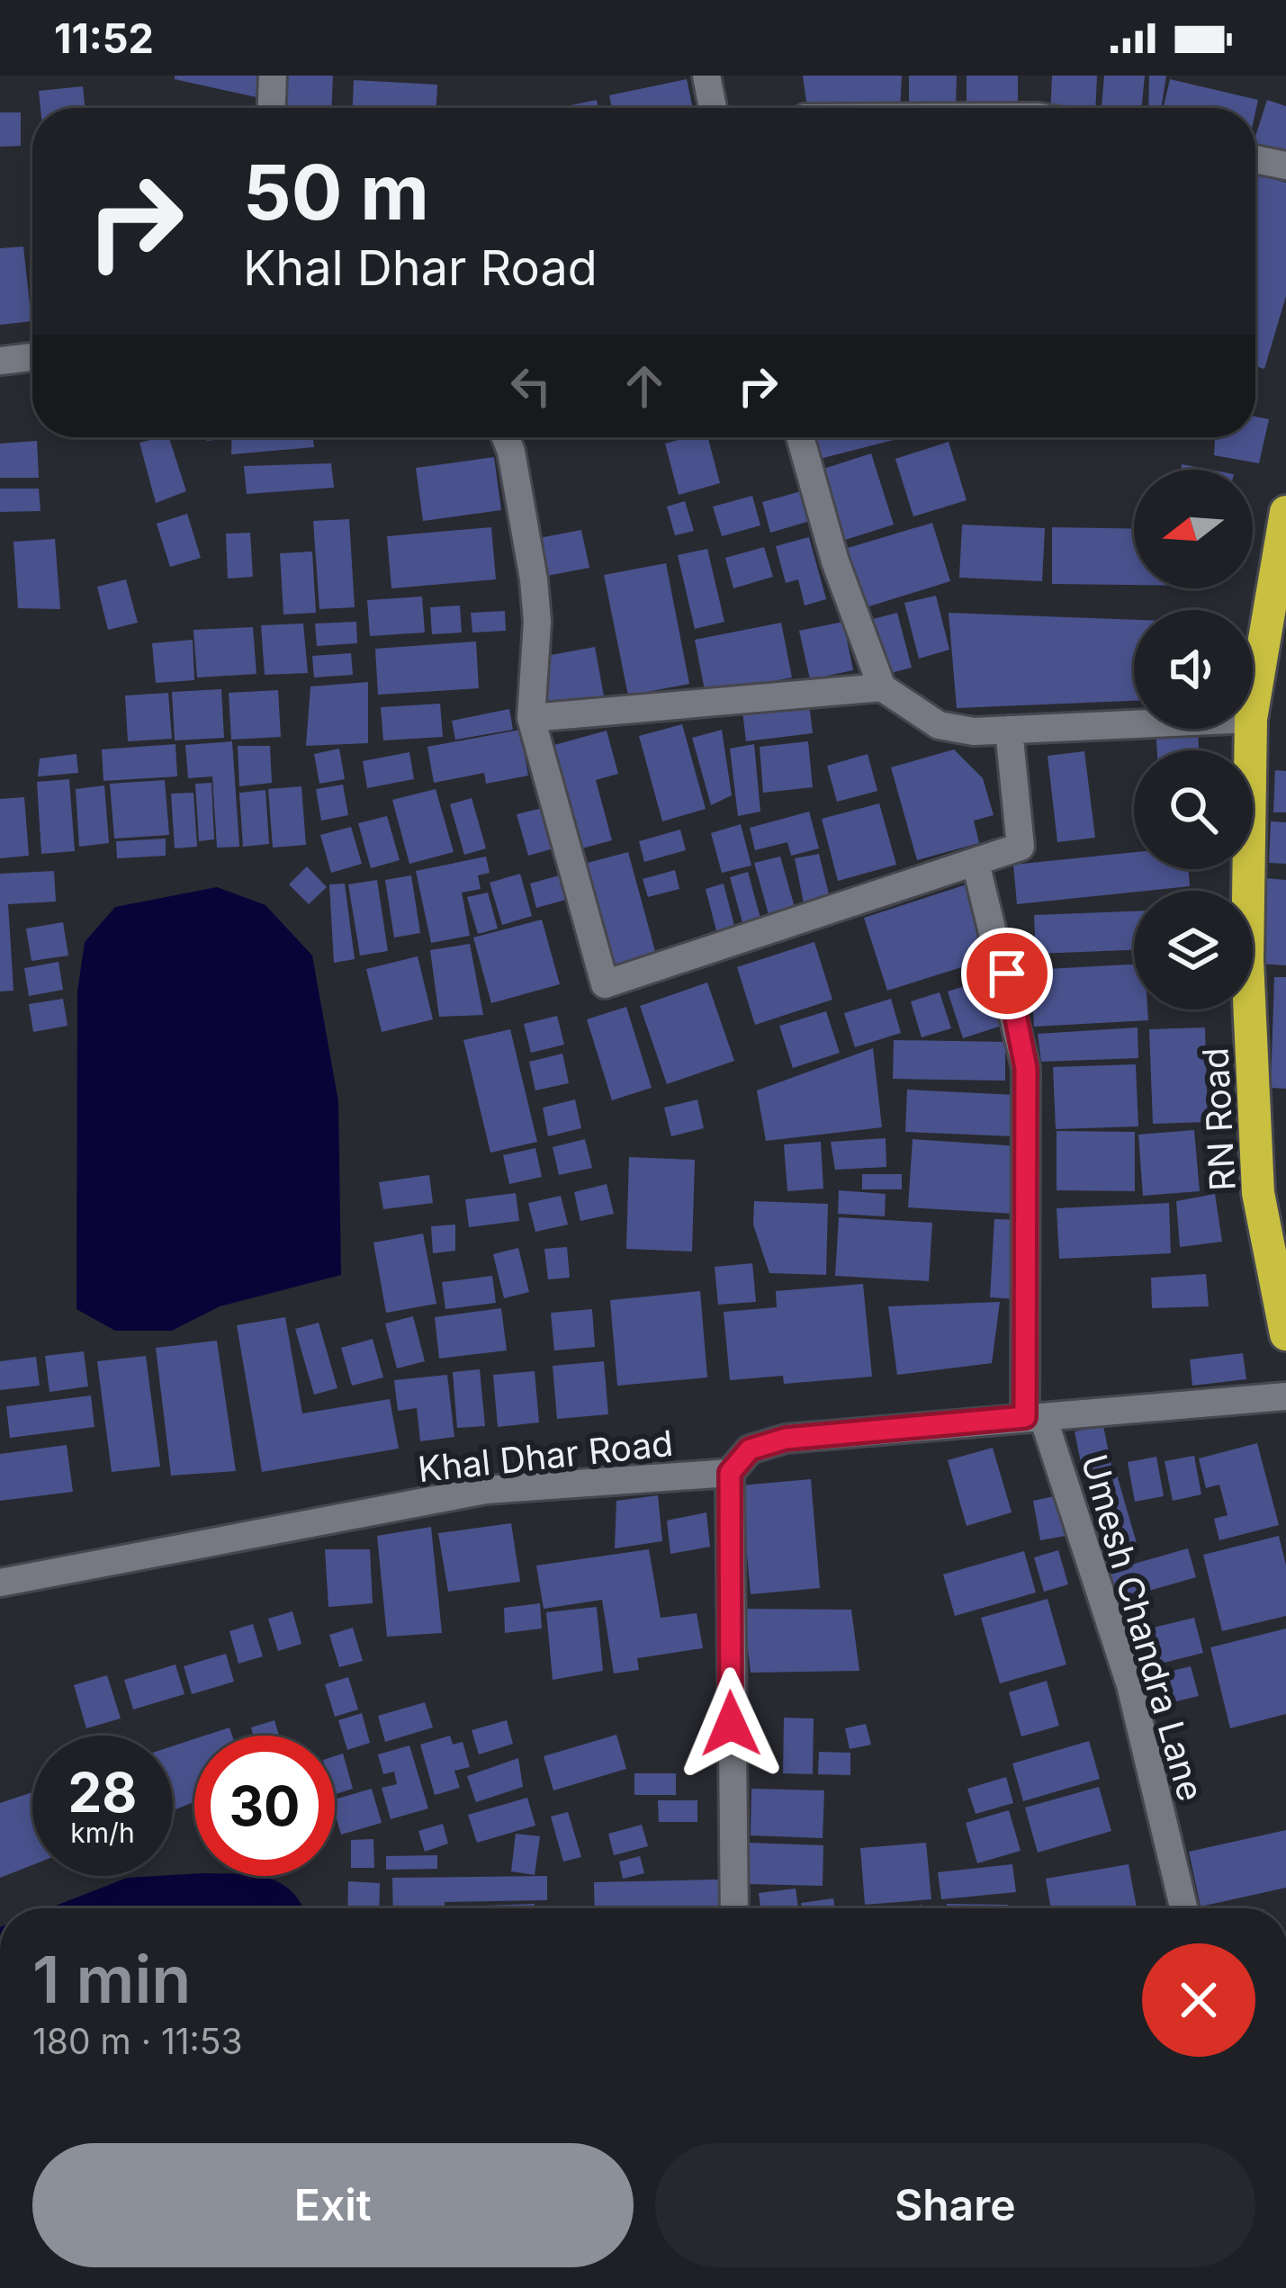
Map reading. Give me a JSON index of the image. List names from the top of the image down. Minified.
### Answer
{"streets":{"highway":["RN Road"],"street":["Khal Dhar Road","Umesh Chandra Lane"]},"north":"left","page":{"status":"11:52","turn":["50 m","Khal Dhar Road"],"speed":"28 km/h","limit":"30","heading":["1 min","180 m · 11:53"],"buttons":["Exit","Share"]}}
